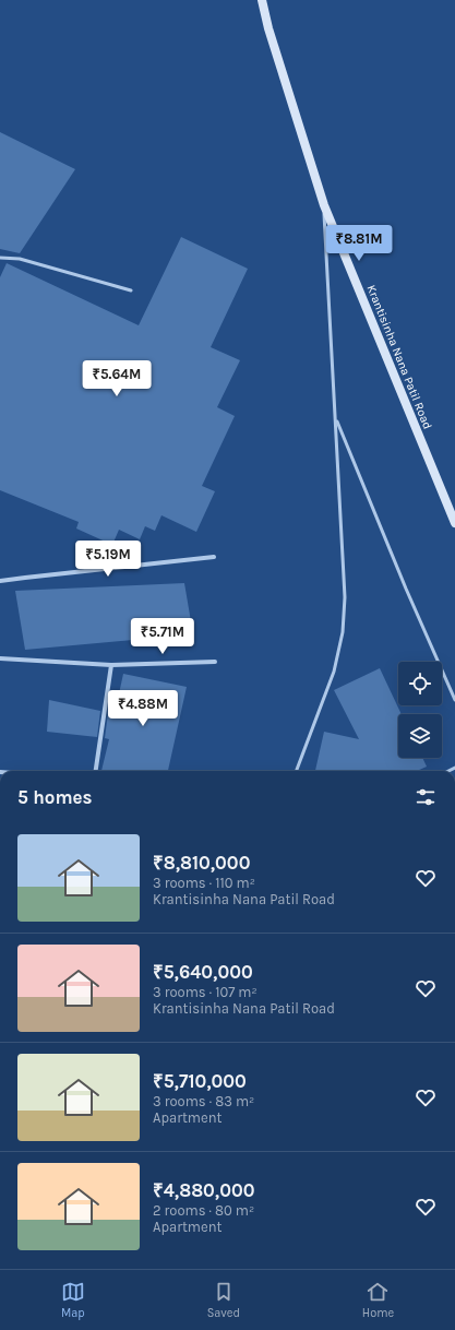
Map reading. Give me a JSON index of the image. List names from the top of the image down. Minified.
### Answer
{"streets":{"main road":["Krantisinha Nana Patil Road"]},"page":{"price":["₹8.81M","₹5.64M","₹5.19M","₹5.71M","₹4.88M"],"heading":"5 homes","list":[{"name":"₹8,810,000","note":"3 rooms · 110 m² · Krantisinha Nana Patil Road"},{"name":"₹5,640,000","note":"3 rooms · 107 m² · Krantisinha Nana Patil Road"},{"name":"₹5,710,000","note":"3 rooms · 83 m² · Apartment"},{"name":"₹4,880,000","note":"2 rooms · 80 m² · Apartment"}],"tabs":["Map","Saved","Home"]}}
